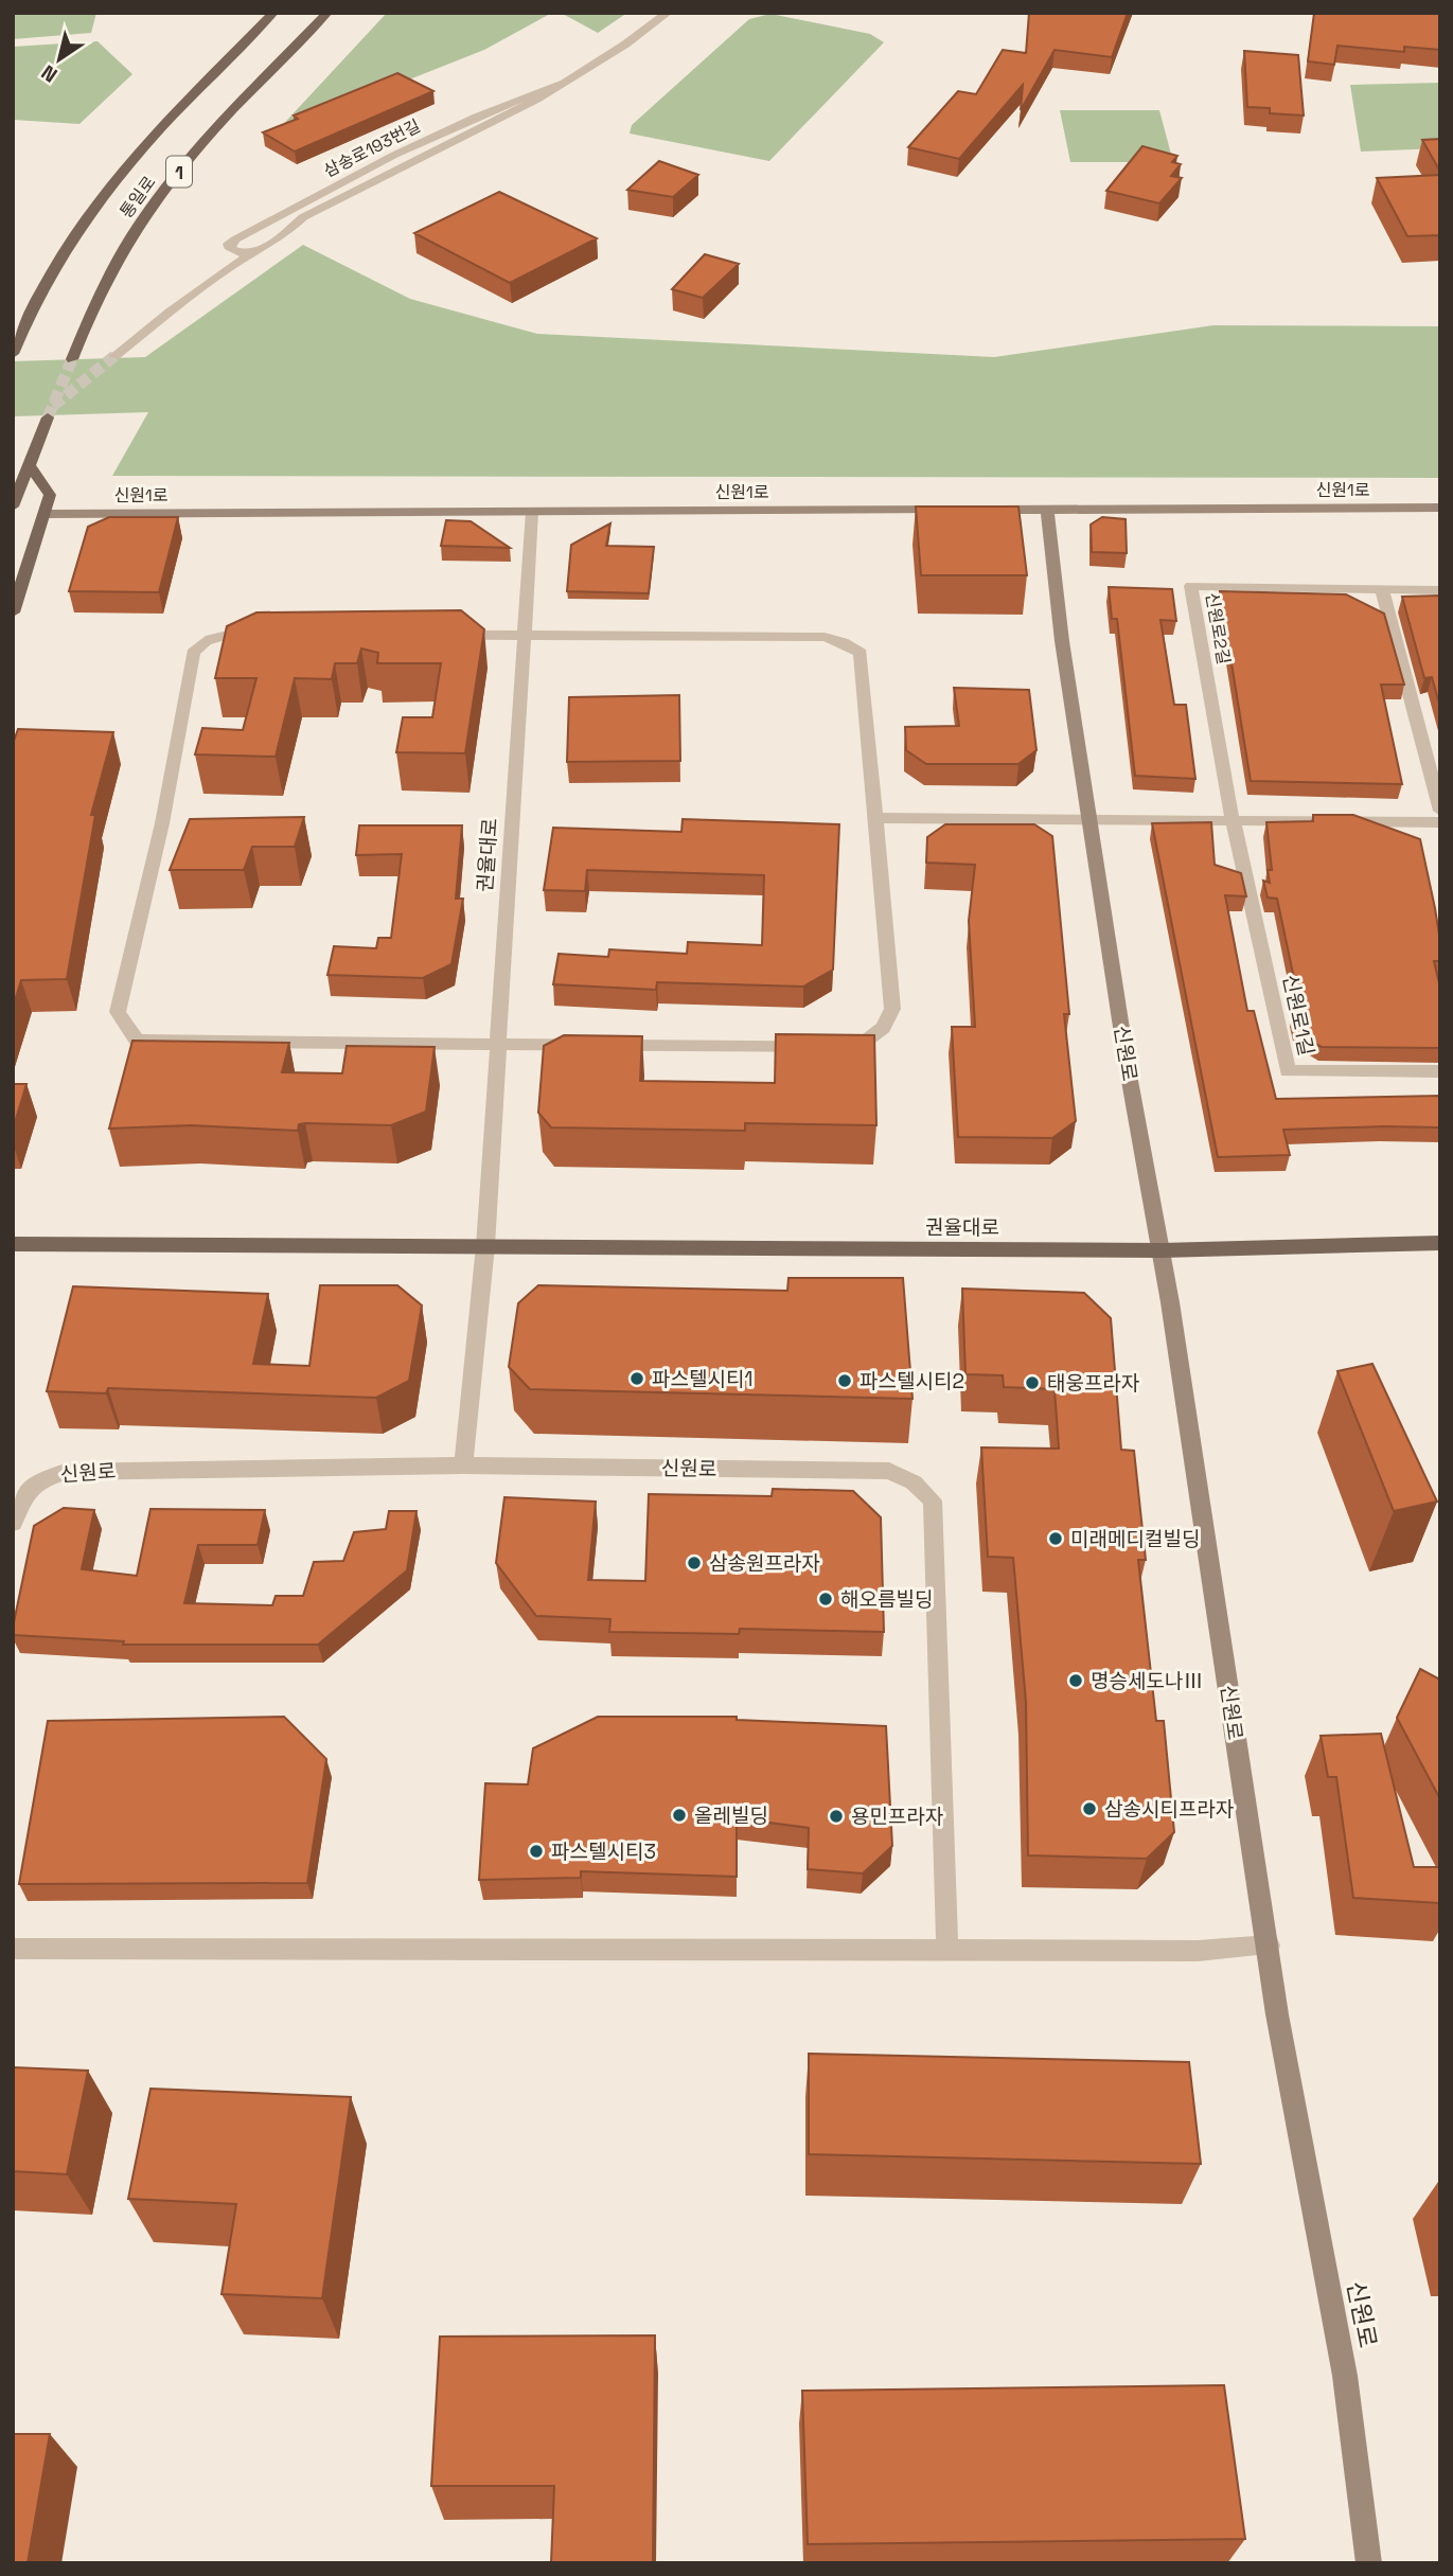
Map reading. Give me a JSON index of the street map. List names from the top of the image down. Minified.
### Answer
{"streets":{"main road":["1","통일로","권율대로"],"street":["삼송로193번길","신원1로","신원로2길","신원로1길","신원로"]},"crossings":[["신원1로","권율대로"],["신원1로","신원로"],["신원로2길","신원로1길"],["권율대로","신원로"]],"places":["파스텔시티1","파스텔시티2","태웅프라자","미래메디컬빌딩","삼송원프라자","해오름빌딩","명승세도나Ⅲ","삼송시티프라자","올레빌딩","용민프라자","파스텔시티3"],"north":"bottom left"}
